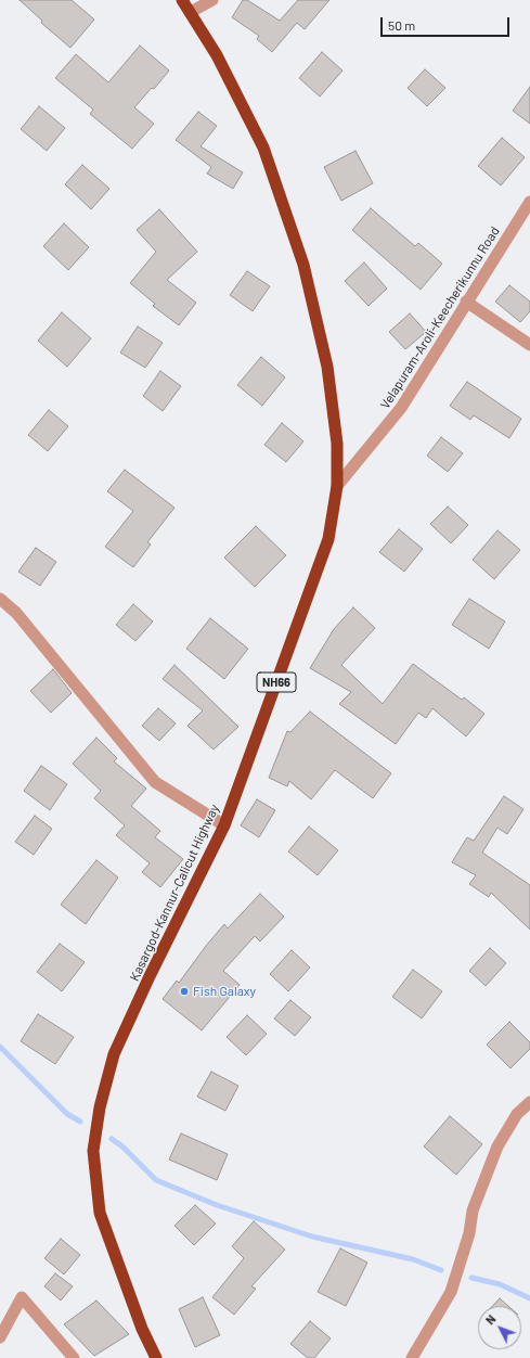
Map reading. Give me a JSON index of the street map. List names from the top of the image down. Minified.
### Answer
{"streets":{"highway":["NH66","Kasargod-Kannur-Calicut Highway"],"street":["Velapuram-Aroli-Keecherikunnu Road"]},"crossings":[["Velapuram-Aroli-Keecherikunnu Road","Kasargod-Kannur-Calicut Highway"]],"places":["Fish Galaxy"],"scale_bar":"50 m","north":"top left"}
